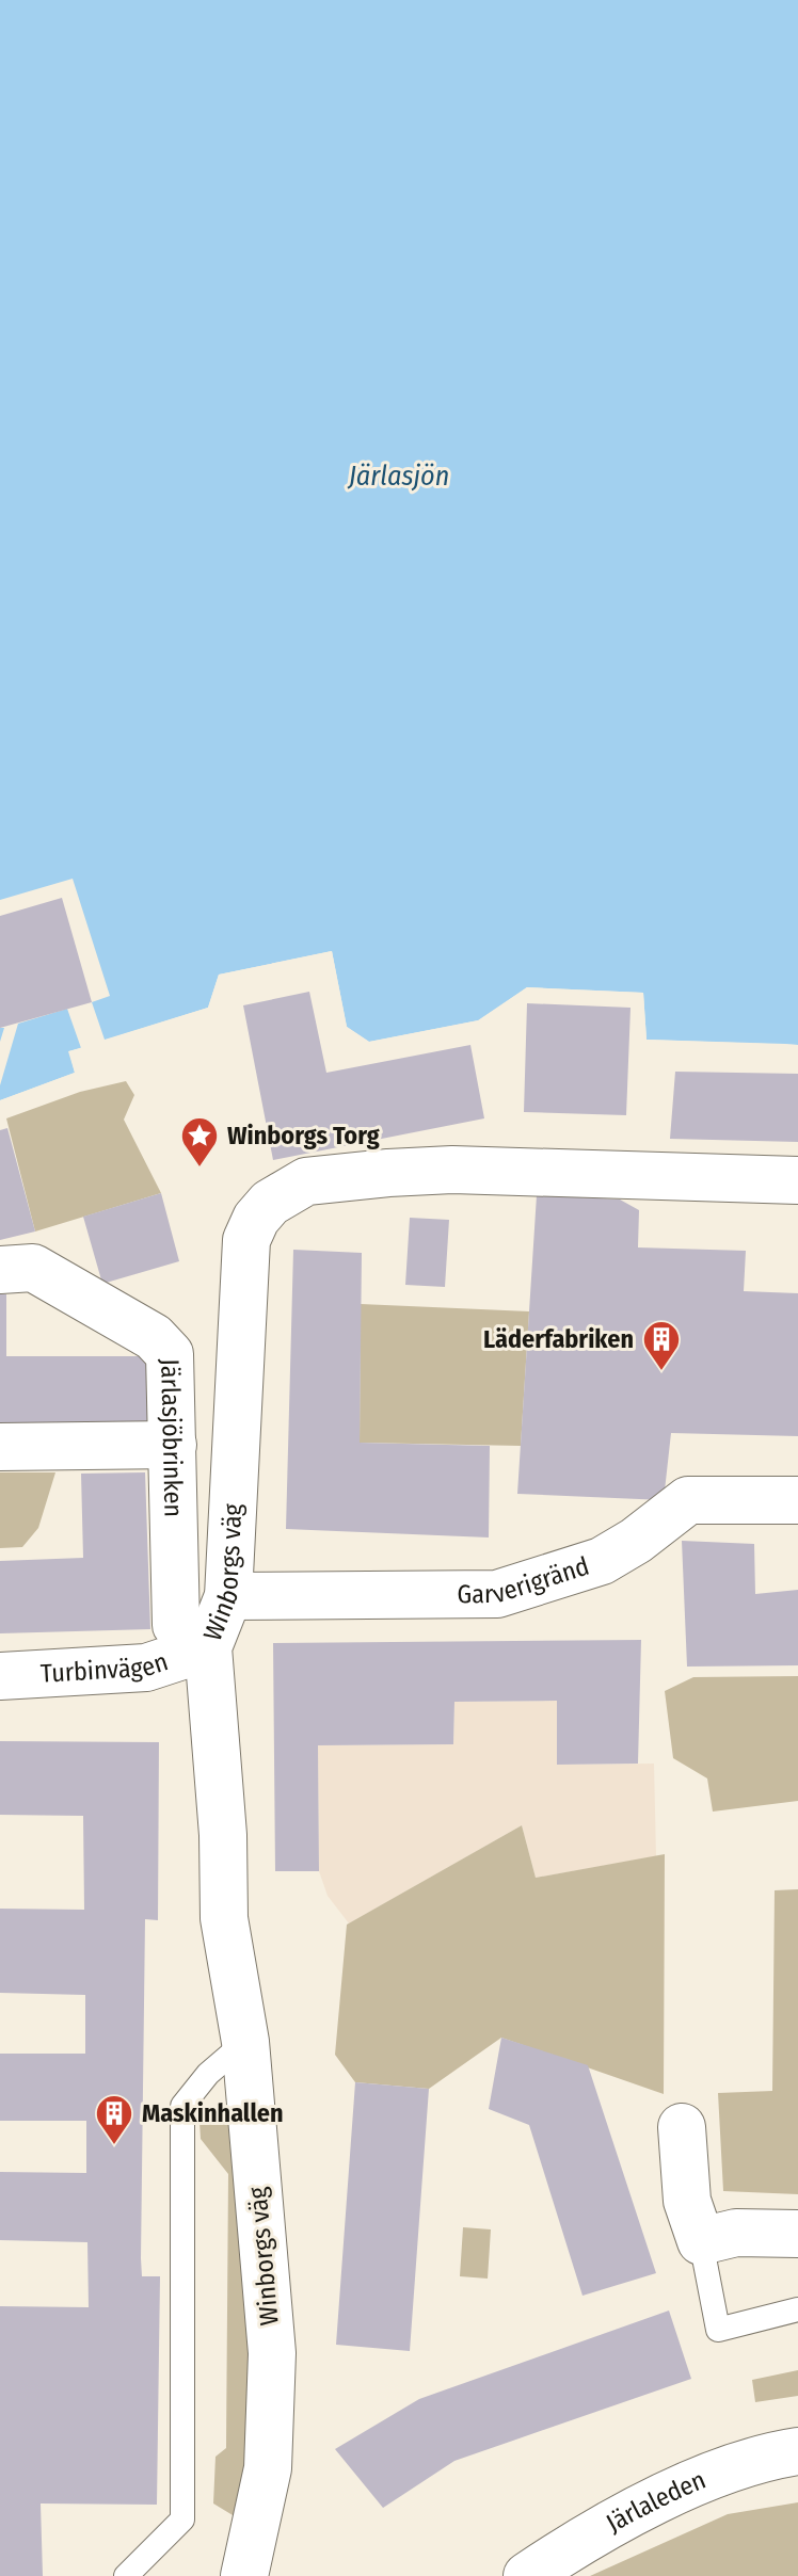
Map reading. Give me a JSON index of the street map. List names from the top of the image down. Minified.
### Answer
{"streets":{"street":["Järlasjöbrinken","Winborgs väg","Garverigränd","Turbinvägen","Järlaleden"]},"crossings":[["Järlasjöbrinken","Winborgs väg"],["Järlasjöbrinken","Turbinvägen"],["Winborgs väg","Garverigränd"],["Winborgs väg","Turbinvägen"]],"water":["Järlasjön"],"places":{"place":["Winborgs Torg"],"building":["Läderfabriken","Maskinhallen"]}}
